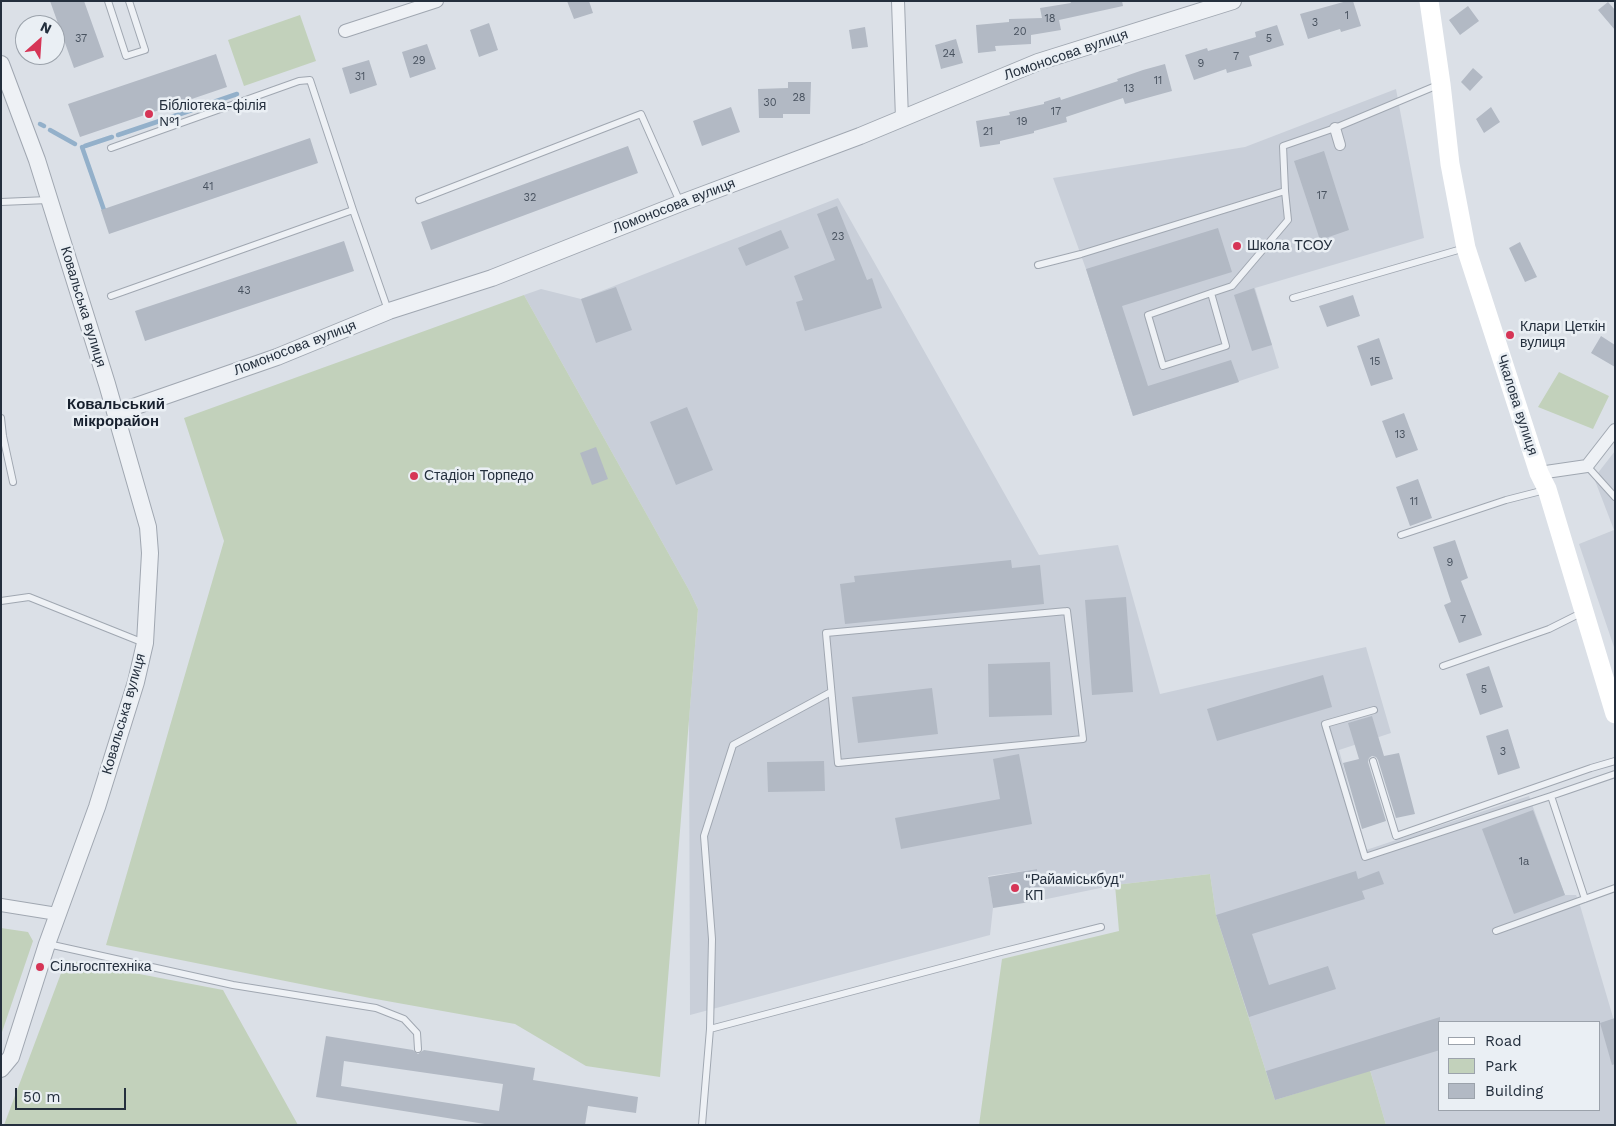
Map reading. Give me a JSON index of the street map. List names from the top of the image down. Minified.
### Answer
{"streets":{"main road":["Чкалова вулиця"],"street":["Ломоносова вулиця","Ковальська вулиця"]},"crossings":[["Ломоносова вулиця","Ковальська вулиця"]],"districts":["Ковальський мікрорайон"],"places":["Бібліотека-філія №1","Школа ТСОУ","Клари Цеткін вулиця","Стадіон Торпедо","\"Райаміськбуд\" КП","Сільгосптехніка"],"house_numbers":["1","18","3","20","37","5","24","7","29","9","31","11","13","28","30","17","19","21","41","17","32","23","43","15","13","11","9","7","5","3","1а"],"legend":["Road","Park","Building"],"scale_bar":"50 m","north":"top right"}
